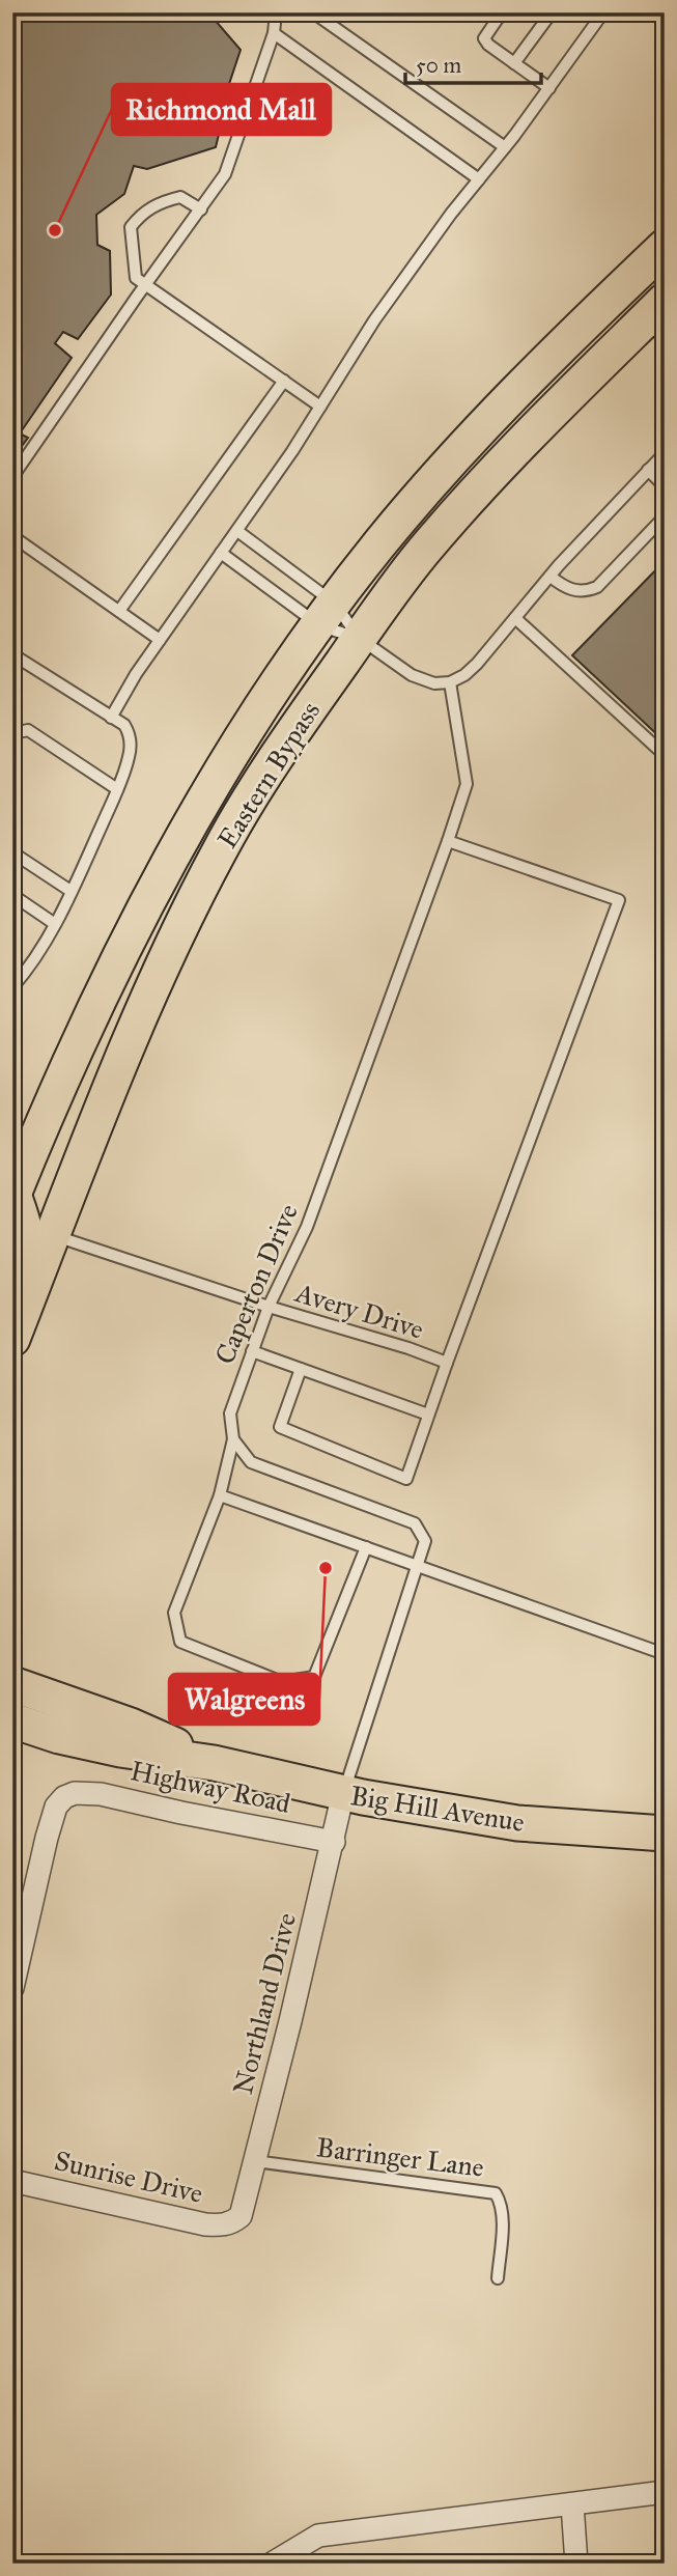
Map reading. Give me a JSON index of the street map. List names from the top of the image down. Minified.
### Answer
{"streets":{"main road":["Eastern Bypass","Big Hill Avenue"],"street":["Highway Road","Northland Drive","Sunrise Drive"],"lane":["Caperton Drive","Avery Drive","Barringer Lane"]},"crossings":[["Eastern Bypass","Avery Drive"],["Caperton Drive","Avery Drive"],["Highway Road","Northland Drive"],["Big Hill Avenue","Northland Drive"],["Northland Drive","Barringer Lane"],["Northland Drive","Sunrise Drive"]],"places":["Richmond Mall","Walgreens"],"scale_bar":"50 m"}
